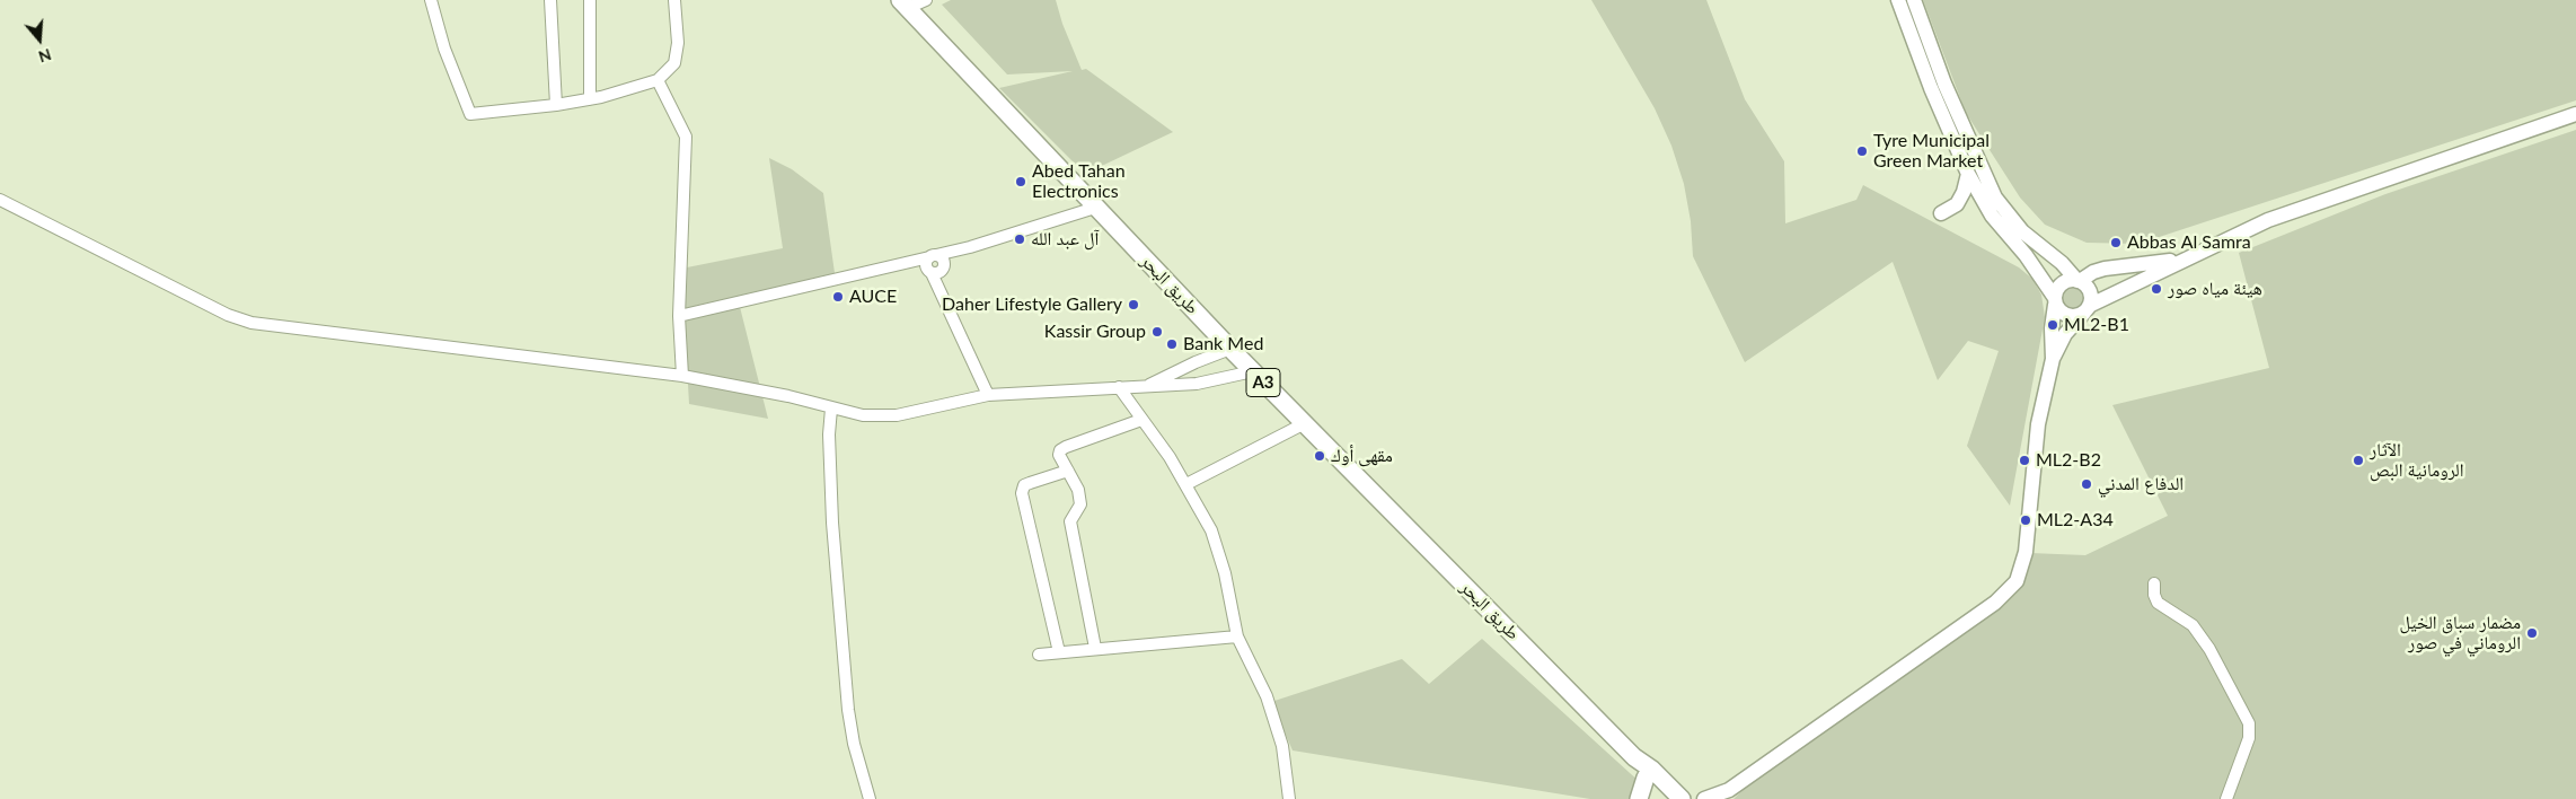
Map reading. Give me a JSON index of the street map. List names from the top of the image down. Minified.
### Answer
{"streets":{"highway":["طريق البحر","A3"]},"places":["Tyre Municipal Green Market","Abed Tahan Electronics","آل عبد الله","Abbas Al Samra","هيئة مياه صور","AUCE","Daher Lifestyle Gallery","ML2-B1","Kassir Group","Bank Med","مقهى أوك","ML2-B2","الآثار الرومانية البص","الدفاع المدني","ML2-A34","مضمار سباق الخيل الروماني في صور"],"north":"bottom"}
